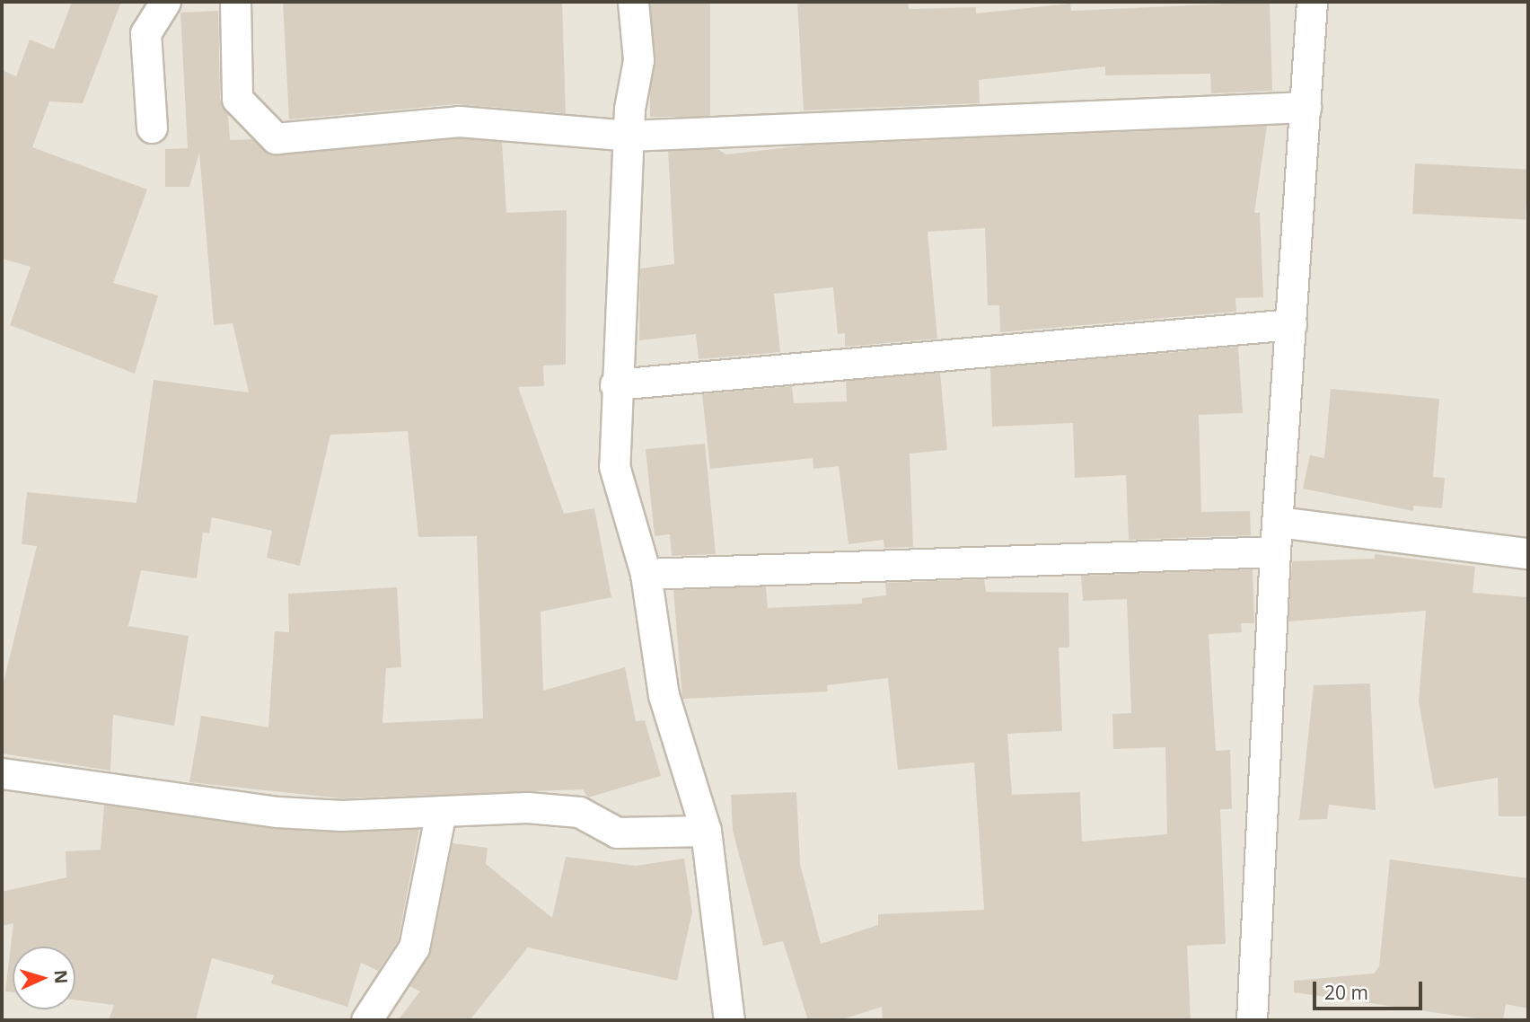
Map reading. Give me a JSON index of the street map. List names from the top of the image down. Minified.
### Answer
{"scale_bar":"20 m","north":"right"}
